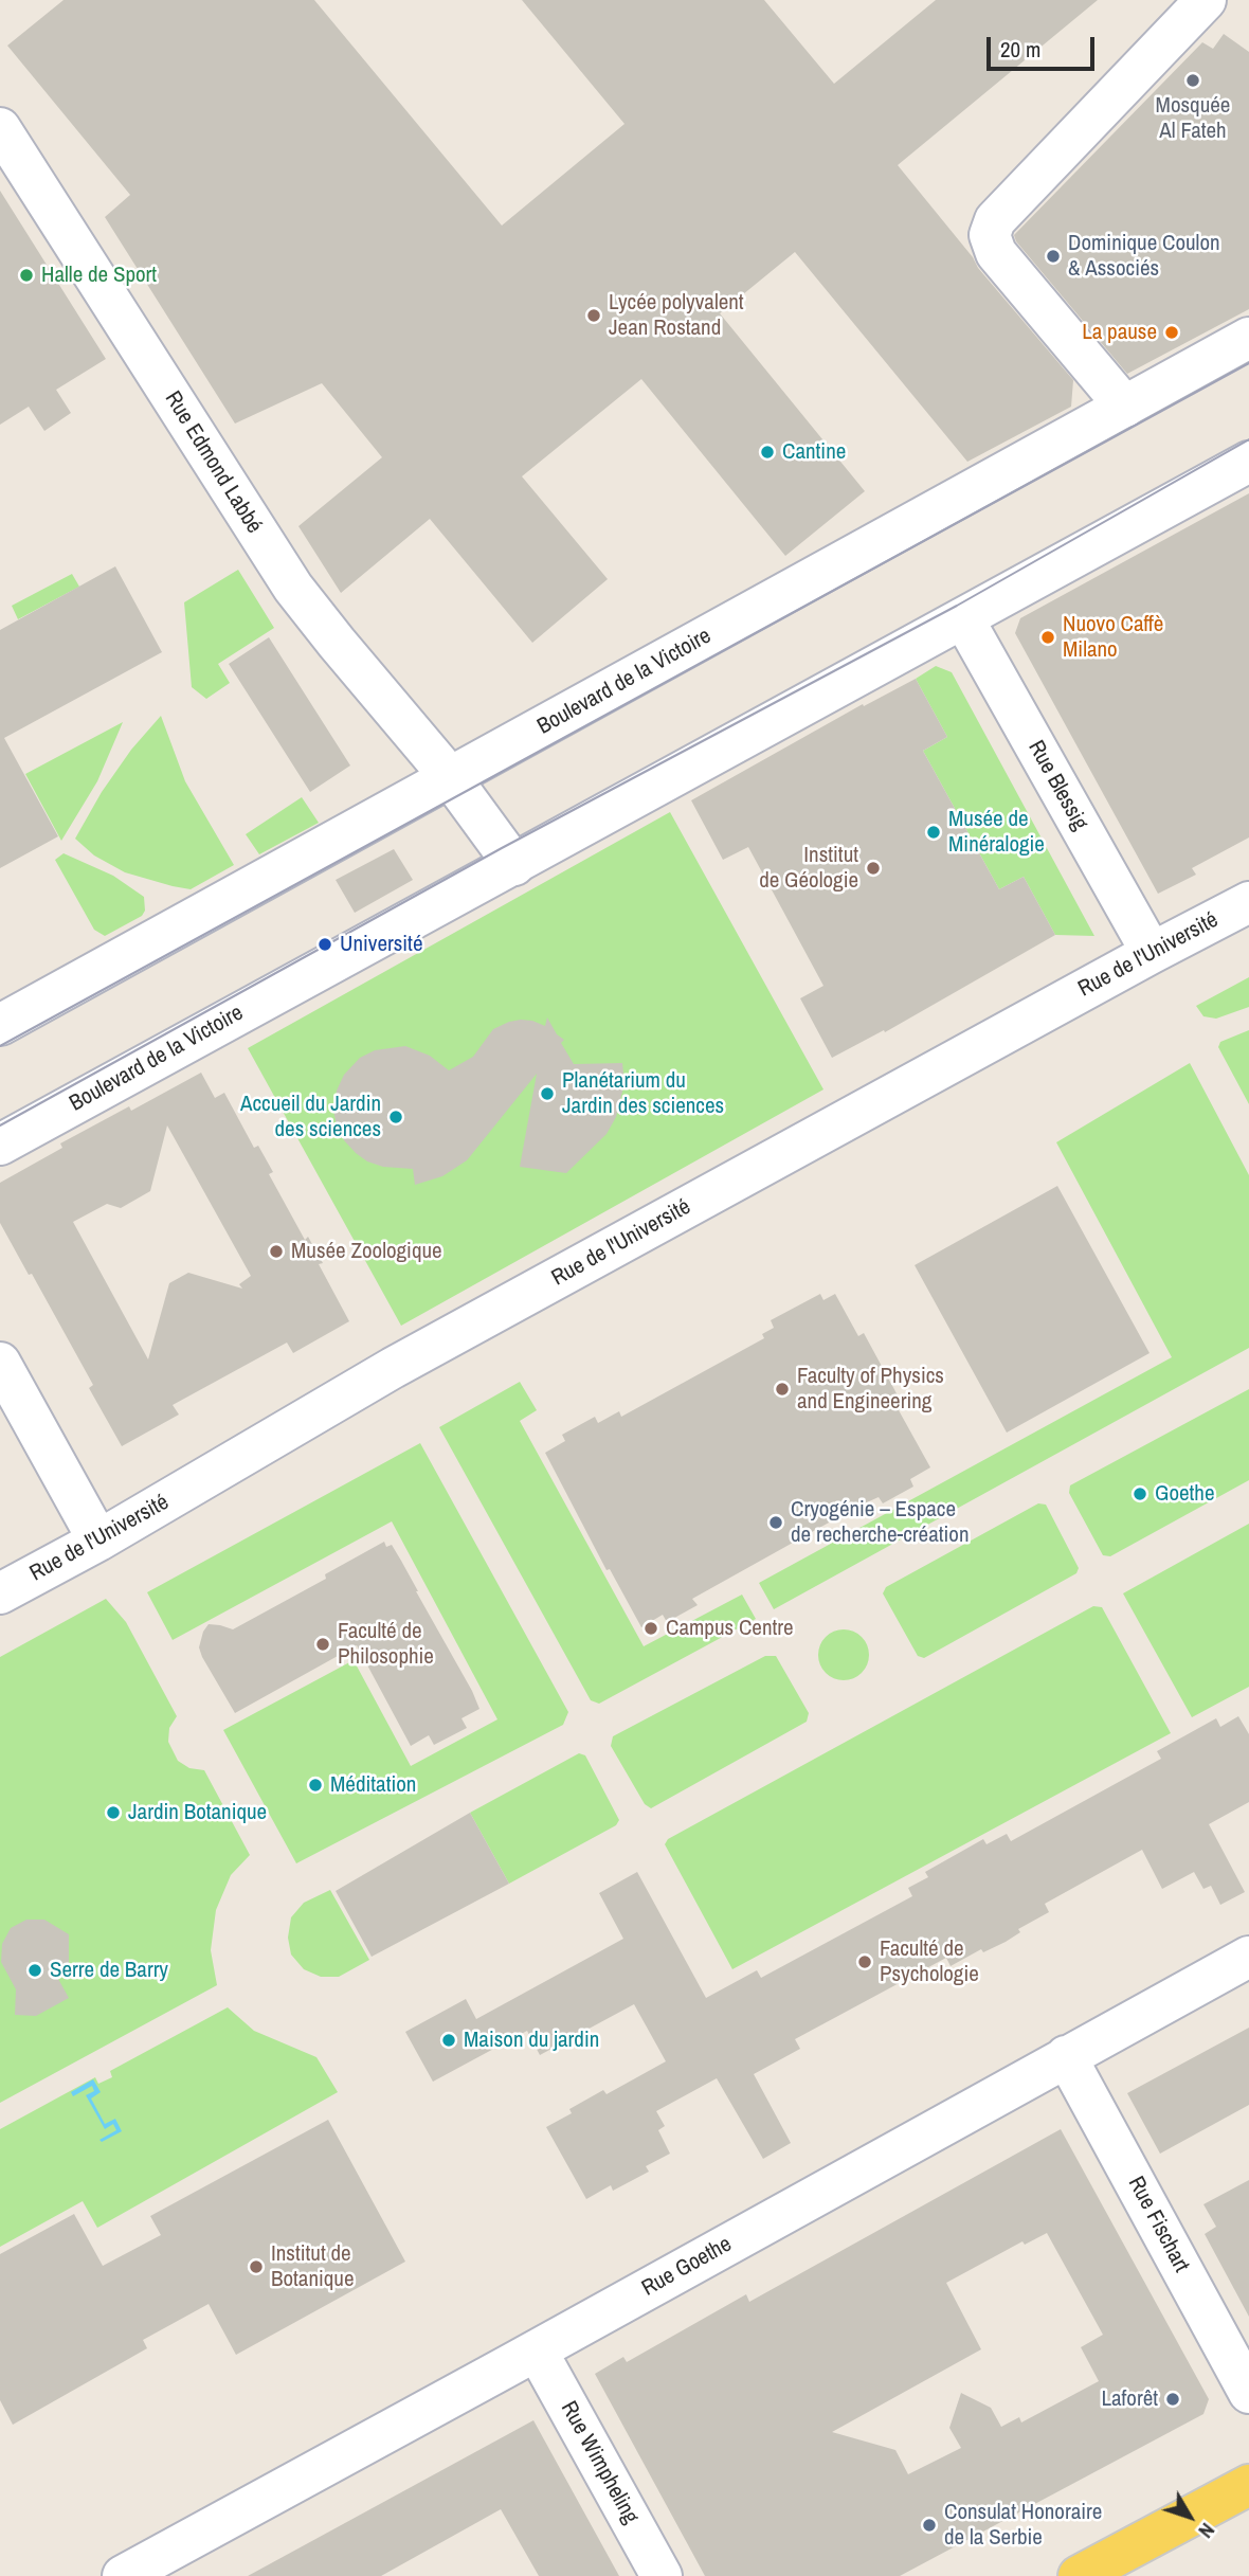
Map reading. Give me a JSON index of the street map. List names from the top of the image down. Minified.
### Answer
{"streets":{"street":["Rue Edmond Labbé","Boulevard de la Victoire","Rue Blessig","Rue de l'Université","Rue Fischart","Rue Goethe","Rue Wimpheling"]},"crossings":[["Rue Edmond Labbé","Boulevard de la Victoire"],["Boulevard de la Victoire","Rue Blessig"],["Rue Blessig","Rue de l'Université"],["Rue Fischart","Rue Goethe"],["Rue Goethe","Rue Wimpheling"]],"places":["Mosquée Al Fateh","Dominique Coulon & Associés","Halle de Sport","Lycée polyvalent Jean Rostand","La pause","Cantine","Nuovo Caffè Milano","Musée de Minéralogie","Institut de Géologie","Université","Planétarium du Jardin des sciences","Accueil du Jardin des sciences","Musée Zoologique","Faculty of Physics and Engineering","Goethe","Cryogénie – Espace de recherche-création","Campus Centre","Faculté de Philosophie","Méditation","Jardin Botanique","Faculté de Psychologie","Serre de Barry","Maison du jardin","Institut de Botanique","Laforêt","Consulat Honoraire de la Serbie"],"scale_bar":"20 m","north":"bottom right"}
